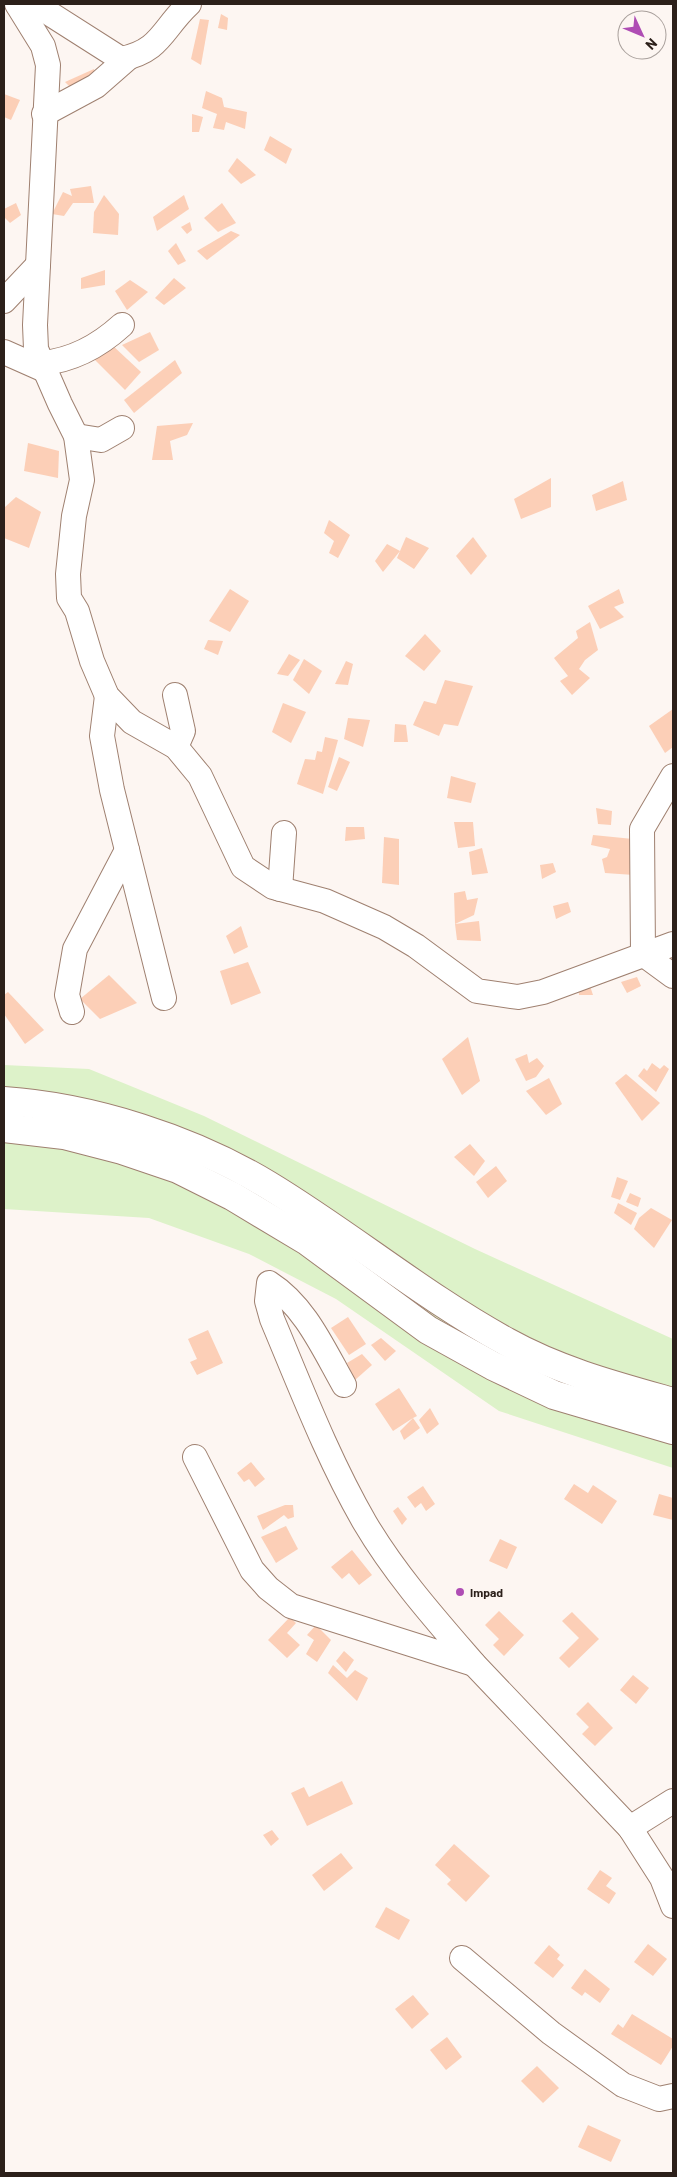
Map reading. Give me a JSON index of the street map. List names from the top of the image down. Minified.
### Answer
{"places":["Impad"],"north":"bottom right"}
